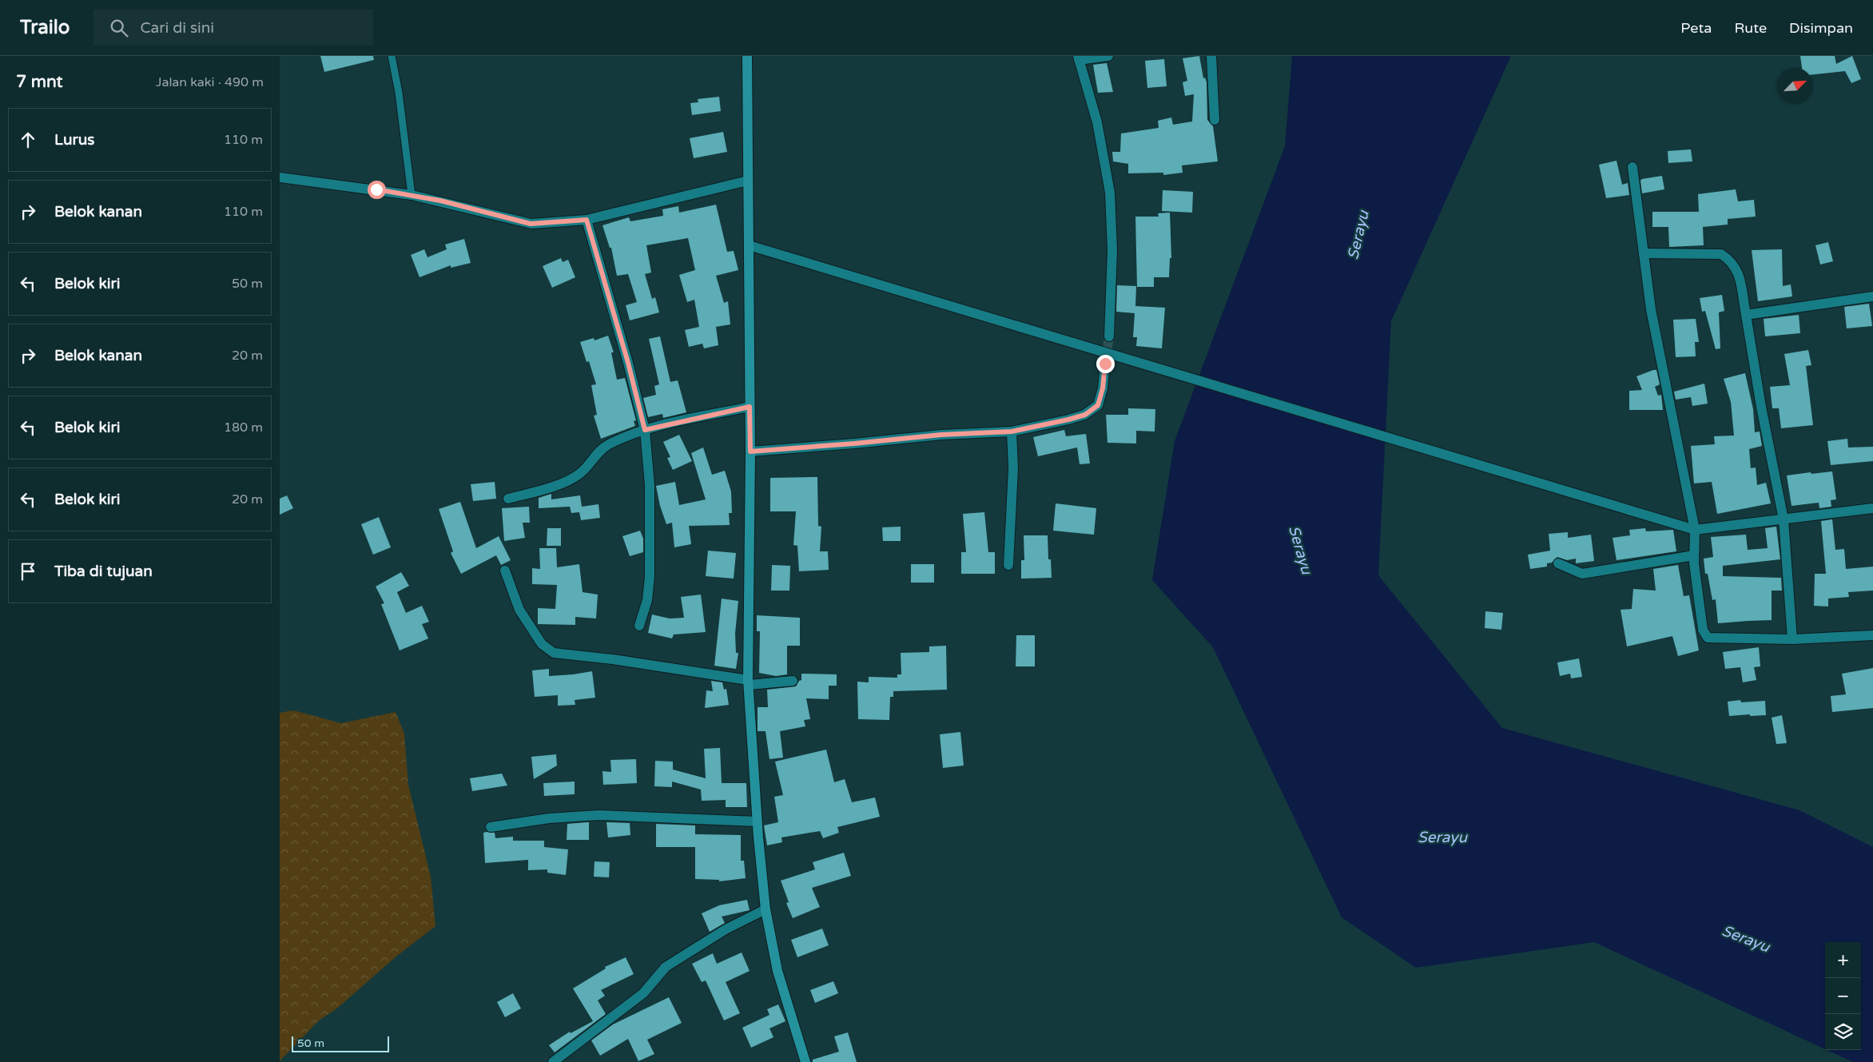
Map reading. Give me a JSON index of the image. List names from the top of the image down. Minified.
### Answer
{"water":["Serayu"],"scale_bar":"50 m","north":"top right","page":{"header":"Trailo","search":"Cari di sini","nav":["Peta","Rute","Disimpan"],"heading":["7 mnt","Jalan kaki · 490 m"],"list":[["Lurus","110 m"],["Belok kanan","110 m"],["Belok kiri","50 m"],["Belok kanan","20 m"],["Belok kiri","180 m"],["Belok kiri","20 m"],"Tiba di tujuan"],"map_buttons":["+","−"],"scale":"50 m"}}
